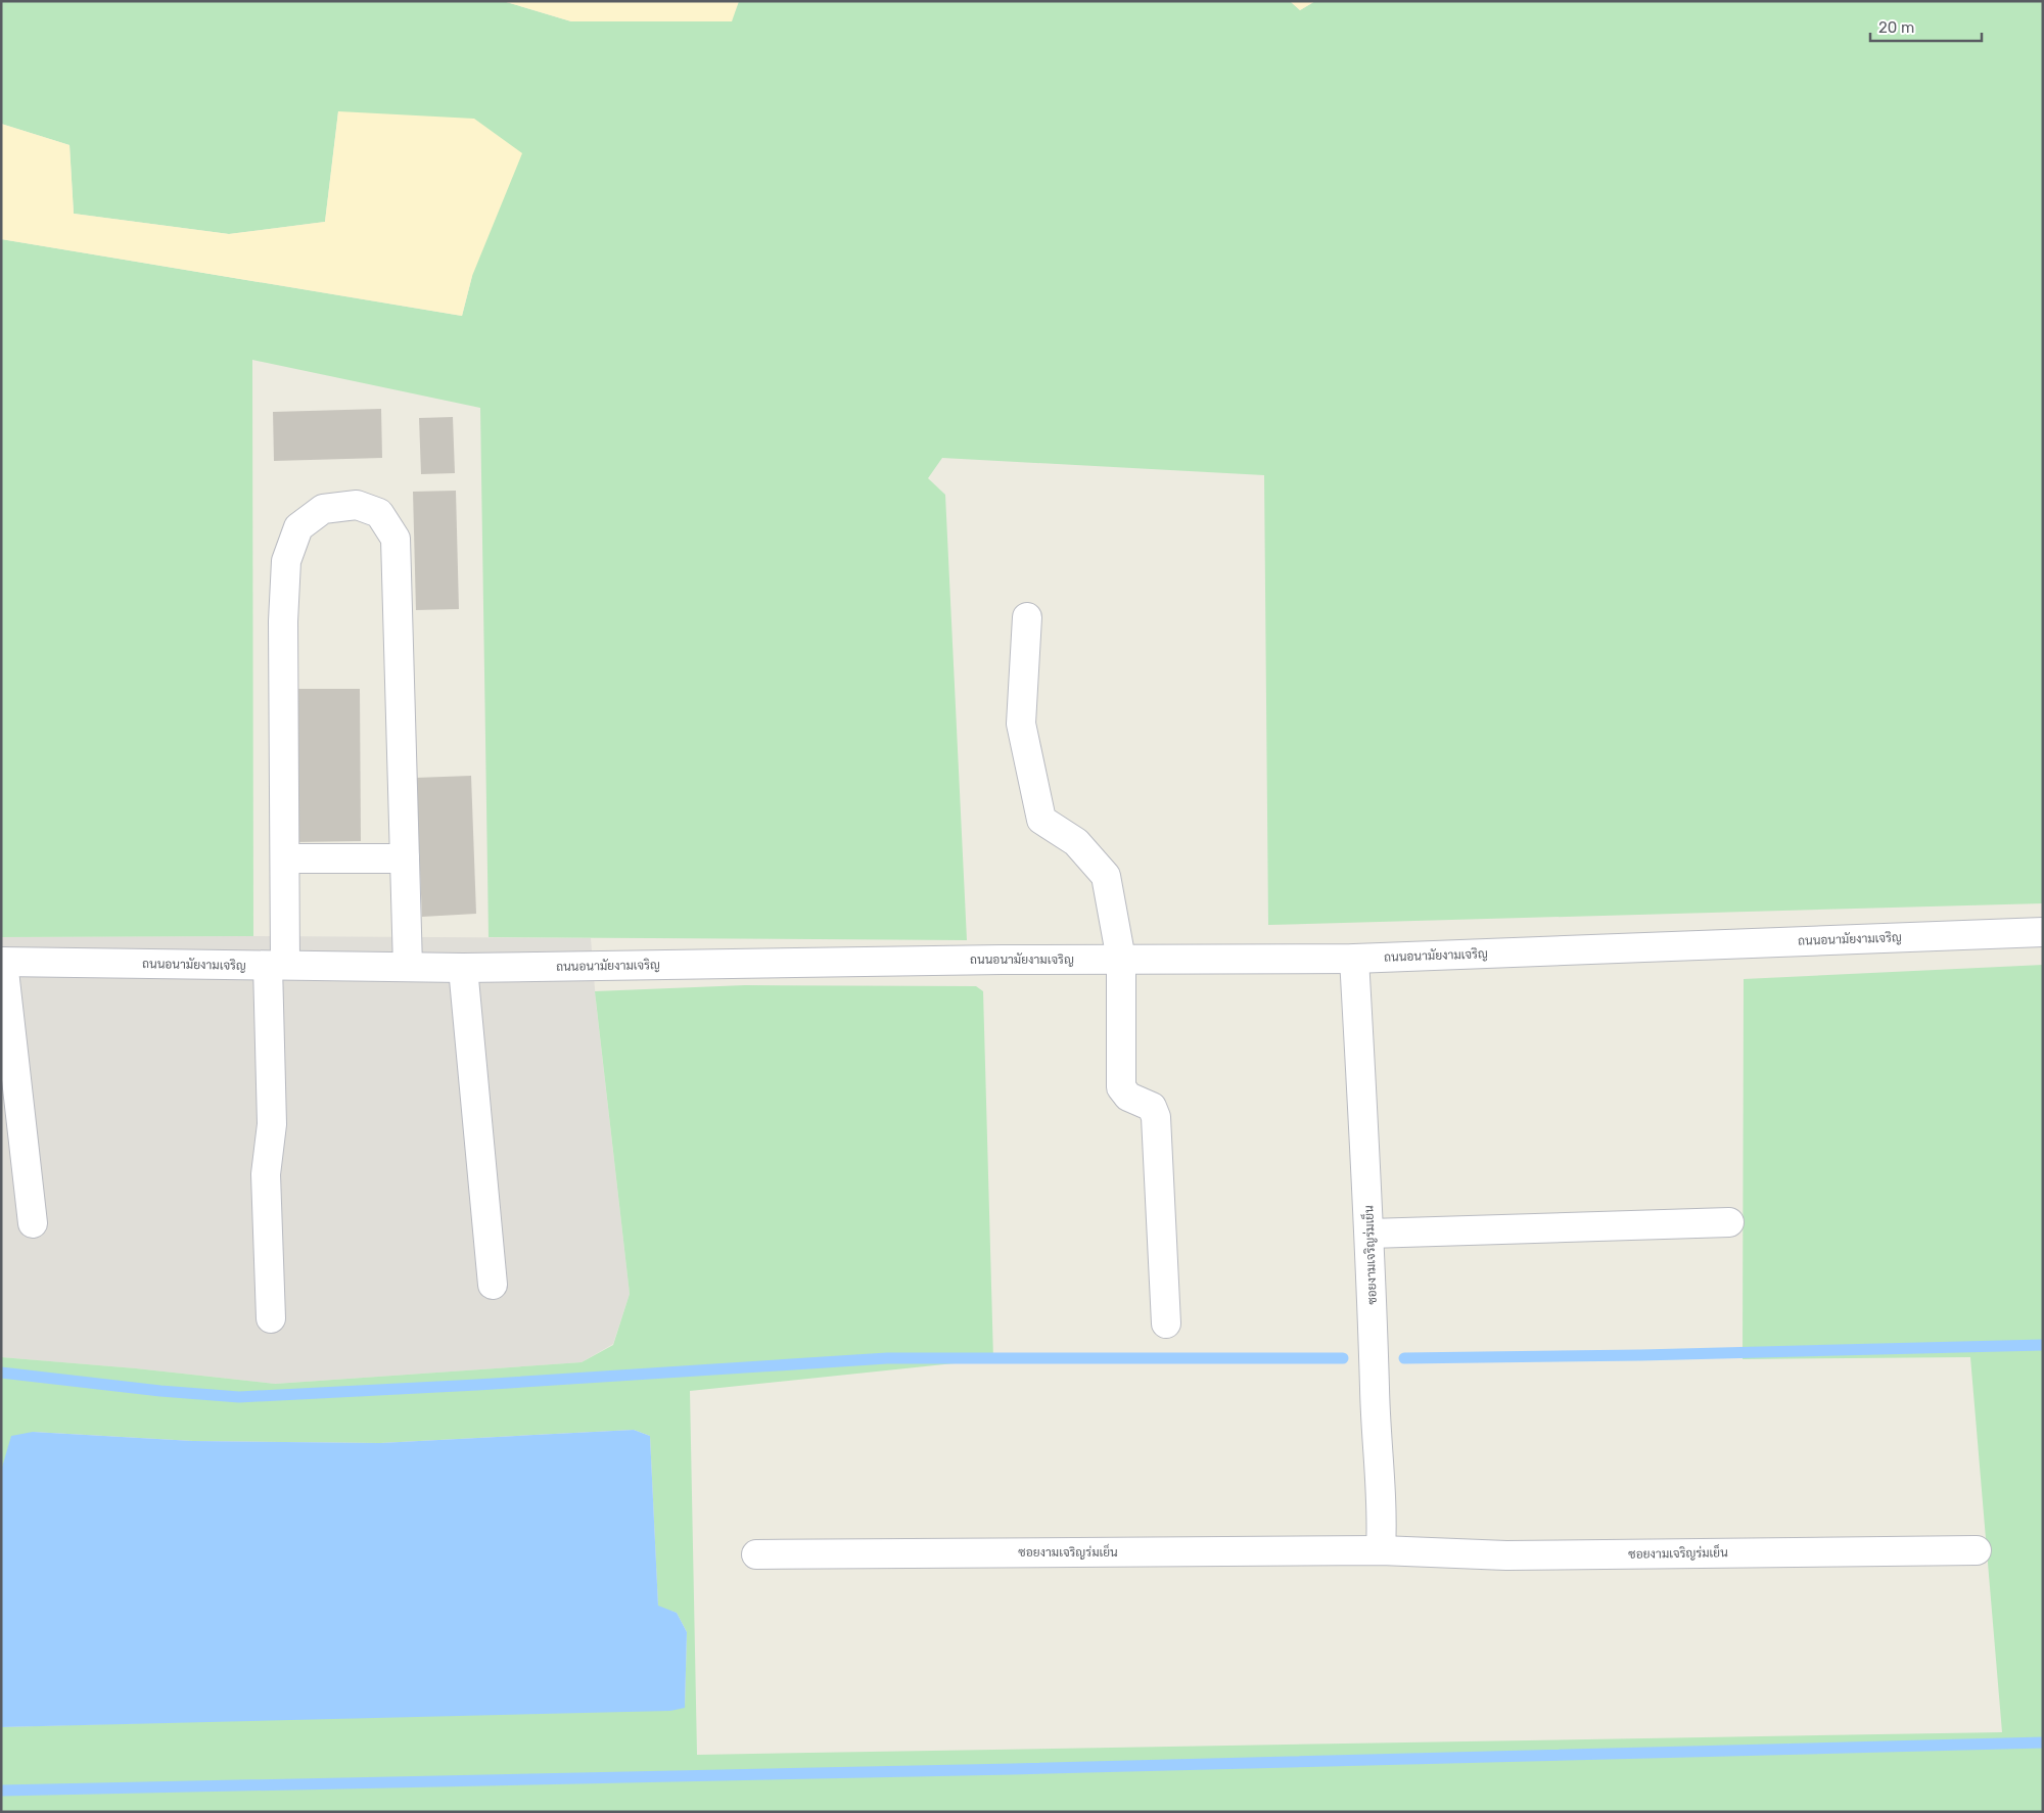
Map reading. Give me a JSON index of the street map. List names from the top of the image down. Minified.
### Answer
{"streets":{"street":["ถนนอนามัยงามเจริญ","ซอยงามเจริญร่มเย็น"]},"crossings":[["ถนนอนามัยงามเจริญ","ซอยงามเจริญร่มเย็น"]],"scale_bar":"20 m"}
